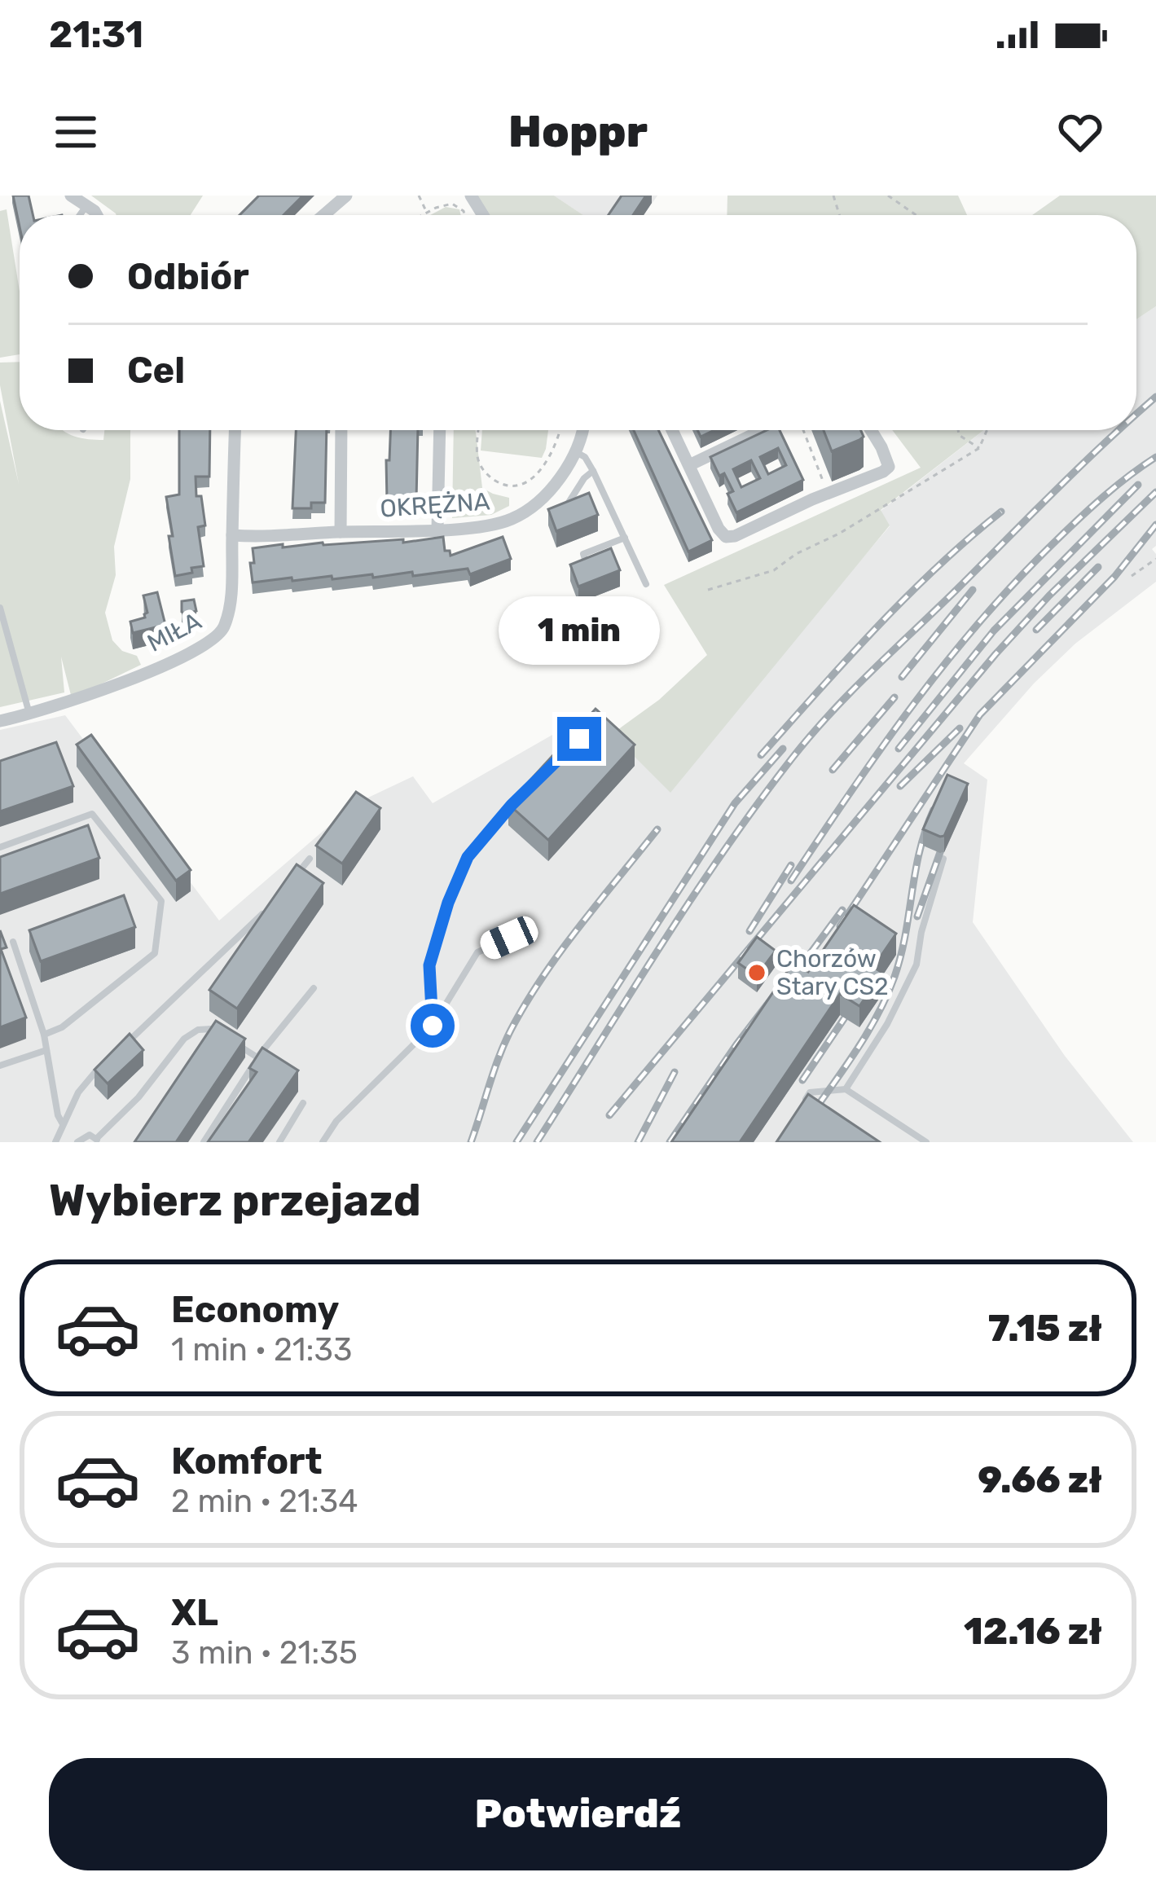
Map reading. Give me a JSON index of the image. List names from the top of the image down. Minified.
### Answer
{"streets":{"street":["OKRĘŻNA","MIŁA"]},"crossings":[["OKRĘŻNA","MIŁA"]],"places":["Chorzów Stary CS2"],"page":{"status":"21:31","header":"Hoppr","banner":["Odbiór","Cel"],"bubble":"1 min","heading":"Wybierz przejazd","list":[{"name":"Economy","note":"1 min · 21:33","value":"7.15 zł"},{"name":"Komfort","note":"2 min · 21:34","value":"9.66 zł"},{"name":"XL","note":"3 min · 21:35","value":"12.16 zł"}],"buttons":"Potwierdź"}}
